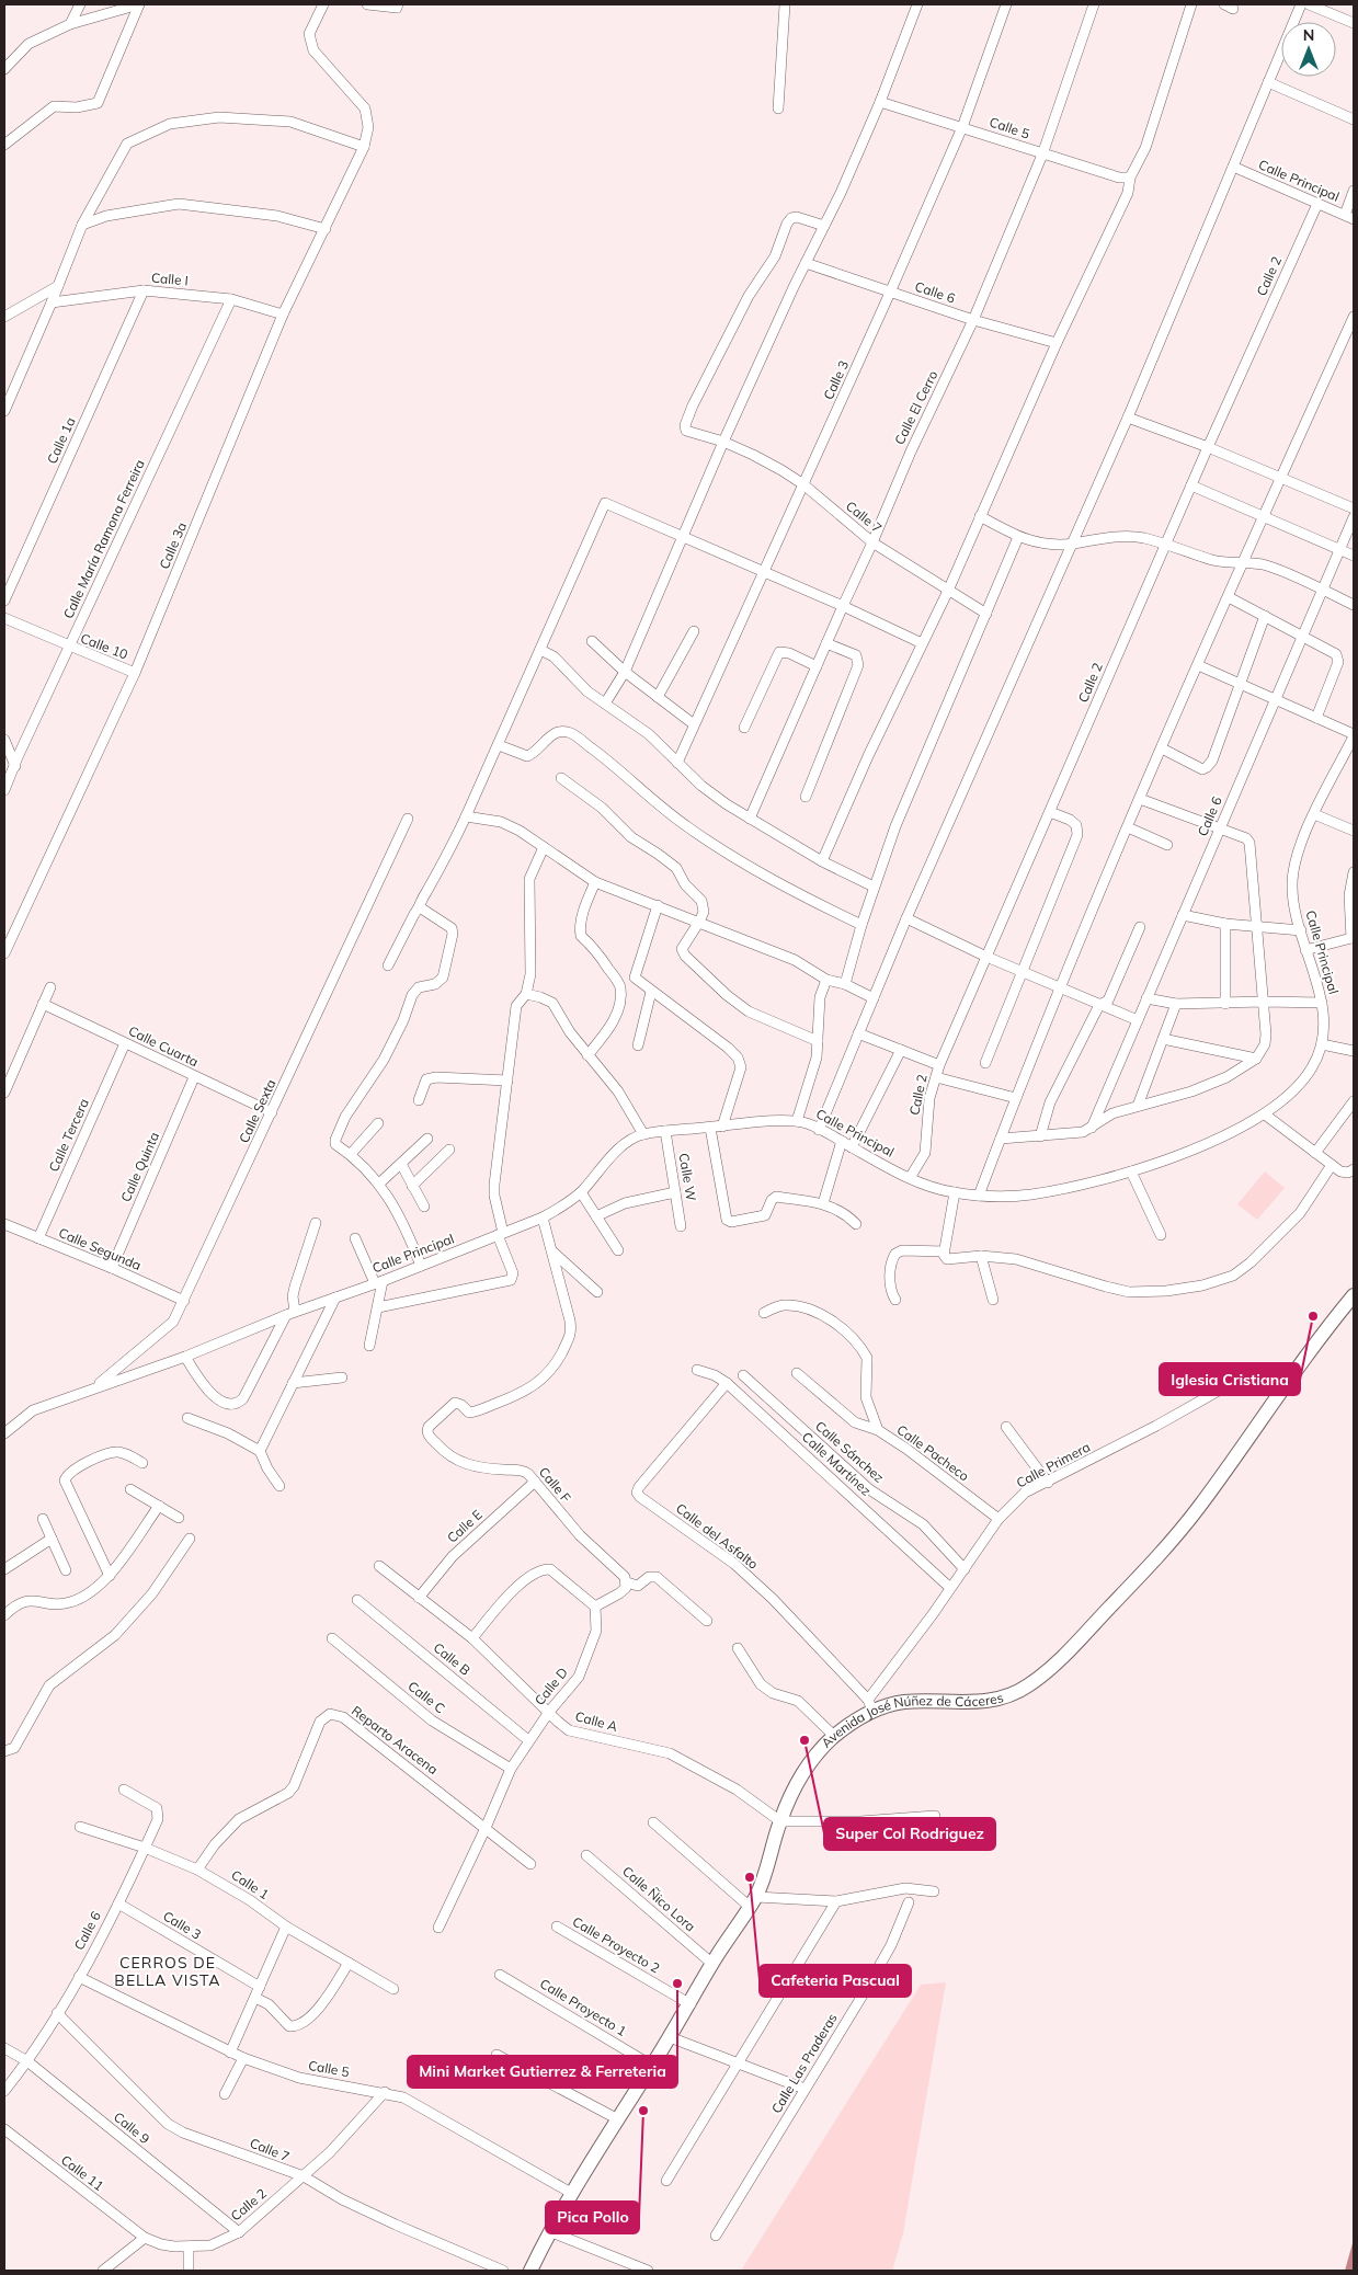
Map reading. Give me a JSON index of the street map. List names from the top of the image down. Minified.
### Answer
{"streets":{"main road":["Avenida José Núñez de Cáceres"],"street":["Calle 5","Calle Principal","Calle 2","Calle I","Calle 6","Calle 3","Calle El Cerro","Calle 1a","Calle 7","Calle María Ramona Ferreira","Calle 3a","Calle 10","Calle Cuarta","Calle Sexta","Calle Tercera","Calle Quinta","Calle W","Calle Segunda","Calle Sánchez","Calle Pacheco","Calle Martínez","Calle Primera","Calle F","Calle E","Calle del Asfalto","Calle B","Calle D","Calle C","Calle A","Reparto Aracena","Calle 1","Calle Ñico Lora","Calle Proyecto 2","Calle Proyecto 1","Calle Las Praderas","Calle 9","Calle 11"]},"crossings":[["Calle 5","Calle 2"],["Calle 5","Calle 6"],["Calle 5","Calle 3"],["Calle 5","Calle El Cerro"],["Calle 5","Avenida José Núñez de Cáceres"],["Calle Principal","Calle 2"],["Calle Principal","Calle Sexta"],["Calle Principal","Calle W"],["Calle 2","Calle 7"],["Calle 2","Calle 9"],["Calle 2","Calle 11"],["Calle I","Calle 1a"],["Calle I","Calle María Ramona Ferreira"],["Calle I","Calle 3a"],["Calle 6","Calle 3"],["Calle 6","Calle El Cerro"],["Calle 6","Calle 7"],["Calle 6","Calle 1"],["Calle 6","Calle 9"],["Calle 3","Calle 7"],["Calle El Cerro","Calle 7"],["Calle María Ramona Ferreira","Calle 10"],["Calle 3a","Calle 10"],["Calle Cuarta","Calle Sexta"],["Calle Cuarta","Calle Tercera"],["Calle Cuarta","Calle Quinta"],["Calle Sexta","Calle Segunda"],["Calle Tercera","Calle Segunda"],["Calle Quinta","Calle Segunda"],["Calle Sánchez","Calle Primera"],["Calle Pacheco","Calle Primera"],["Calle Martínez","Calle Primera"],["Calle Martínez","Calle del Asfalto"],["Calle Primera","Calle del Asfalto"],["Calle Primera","Avenida José Núñez de Cáceres"],["Calle F","Calle E"],["Calle E","Calle A"],["Calle del Asfalto","Avenida José Núñez de Cáceres"],["Calle B","Calle D"],["Calle D","Calle C"],["Calle D","Calle A"],["Calle D","Reparto Aracena"],["Calle A","Avenida José Núñez de Cáceres"],["Avenida José Núñez de Cáceres","Calle Ñico Lora"],["Avenida José Núñez de Cáceres","Calle Proyecto 2"],["Avenida José Núñez de Cáceres","Calle Proyecto 1"],["Reparto Aracena","Calle 1"]],"districts":["CERROS DE BELLA VISTA"],"places":["Iglesia Cristiana","Super Col Rodriguez","Cafeteria Pascual","Mini Market Gutierrez & Ferreteria","Pica Pollo"],"north":"top"}
